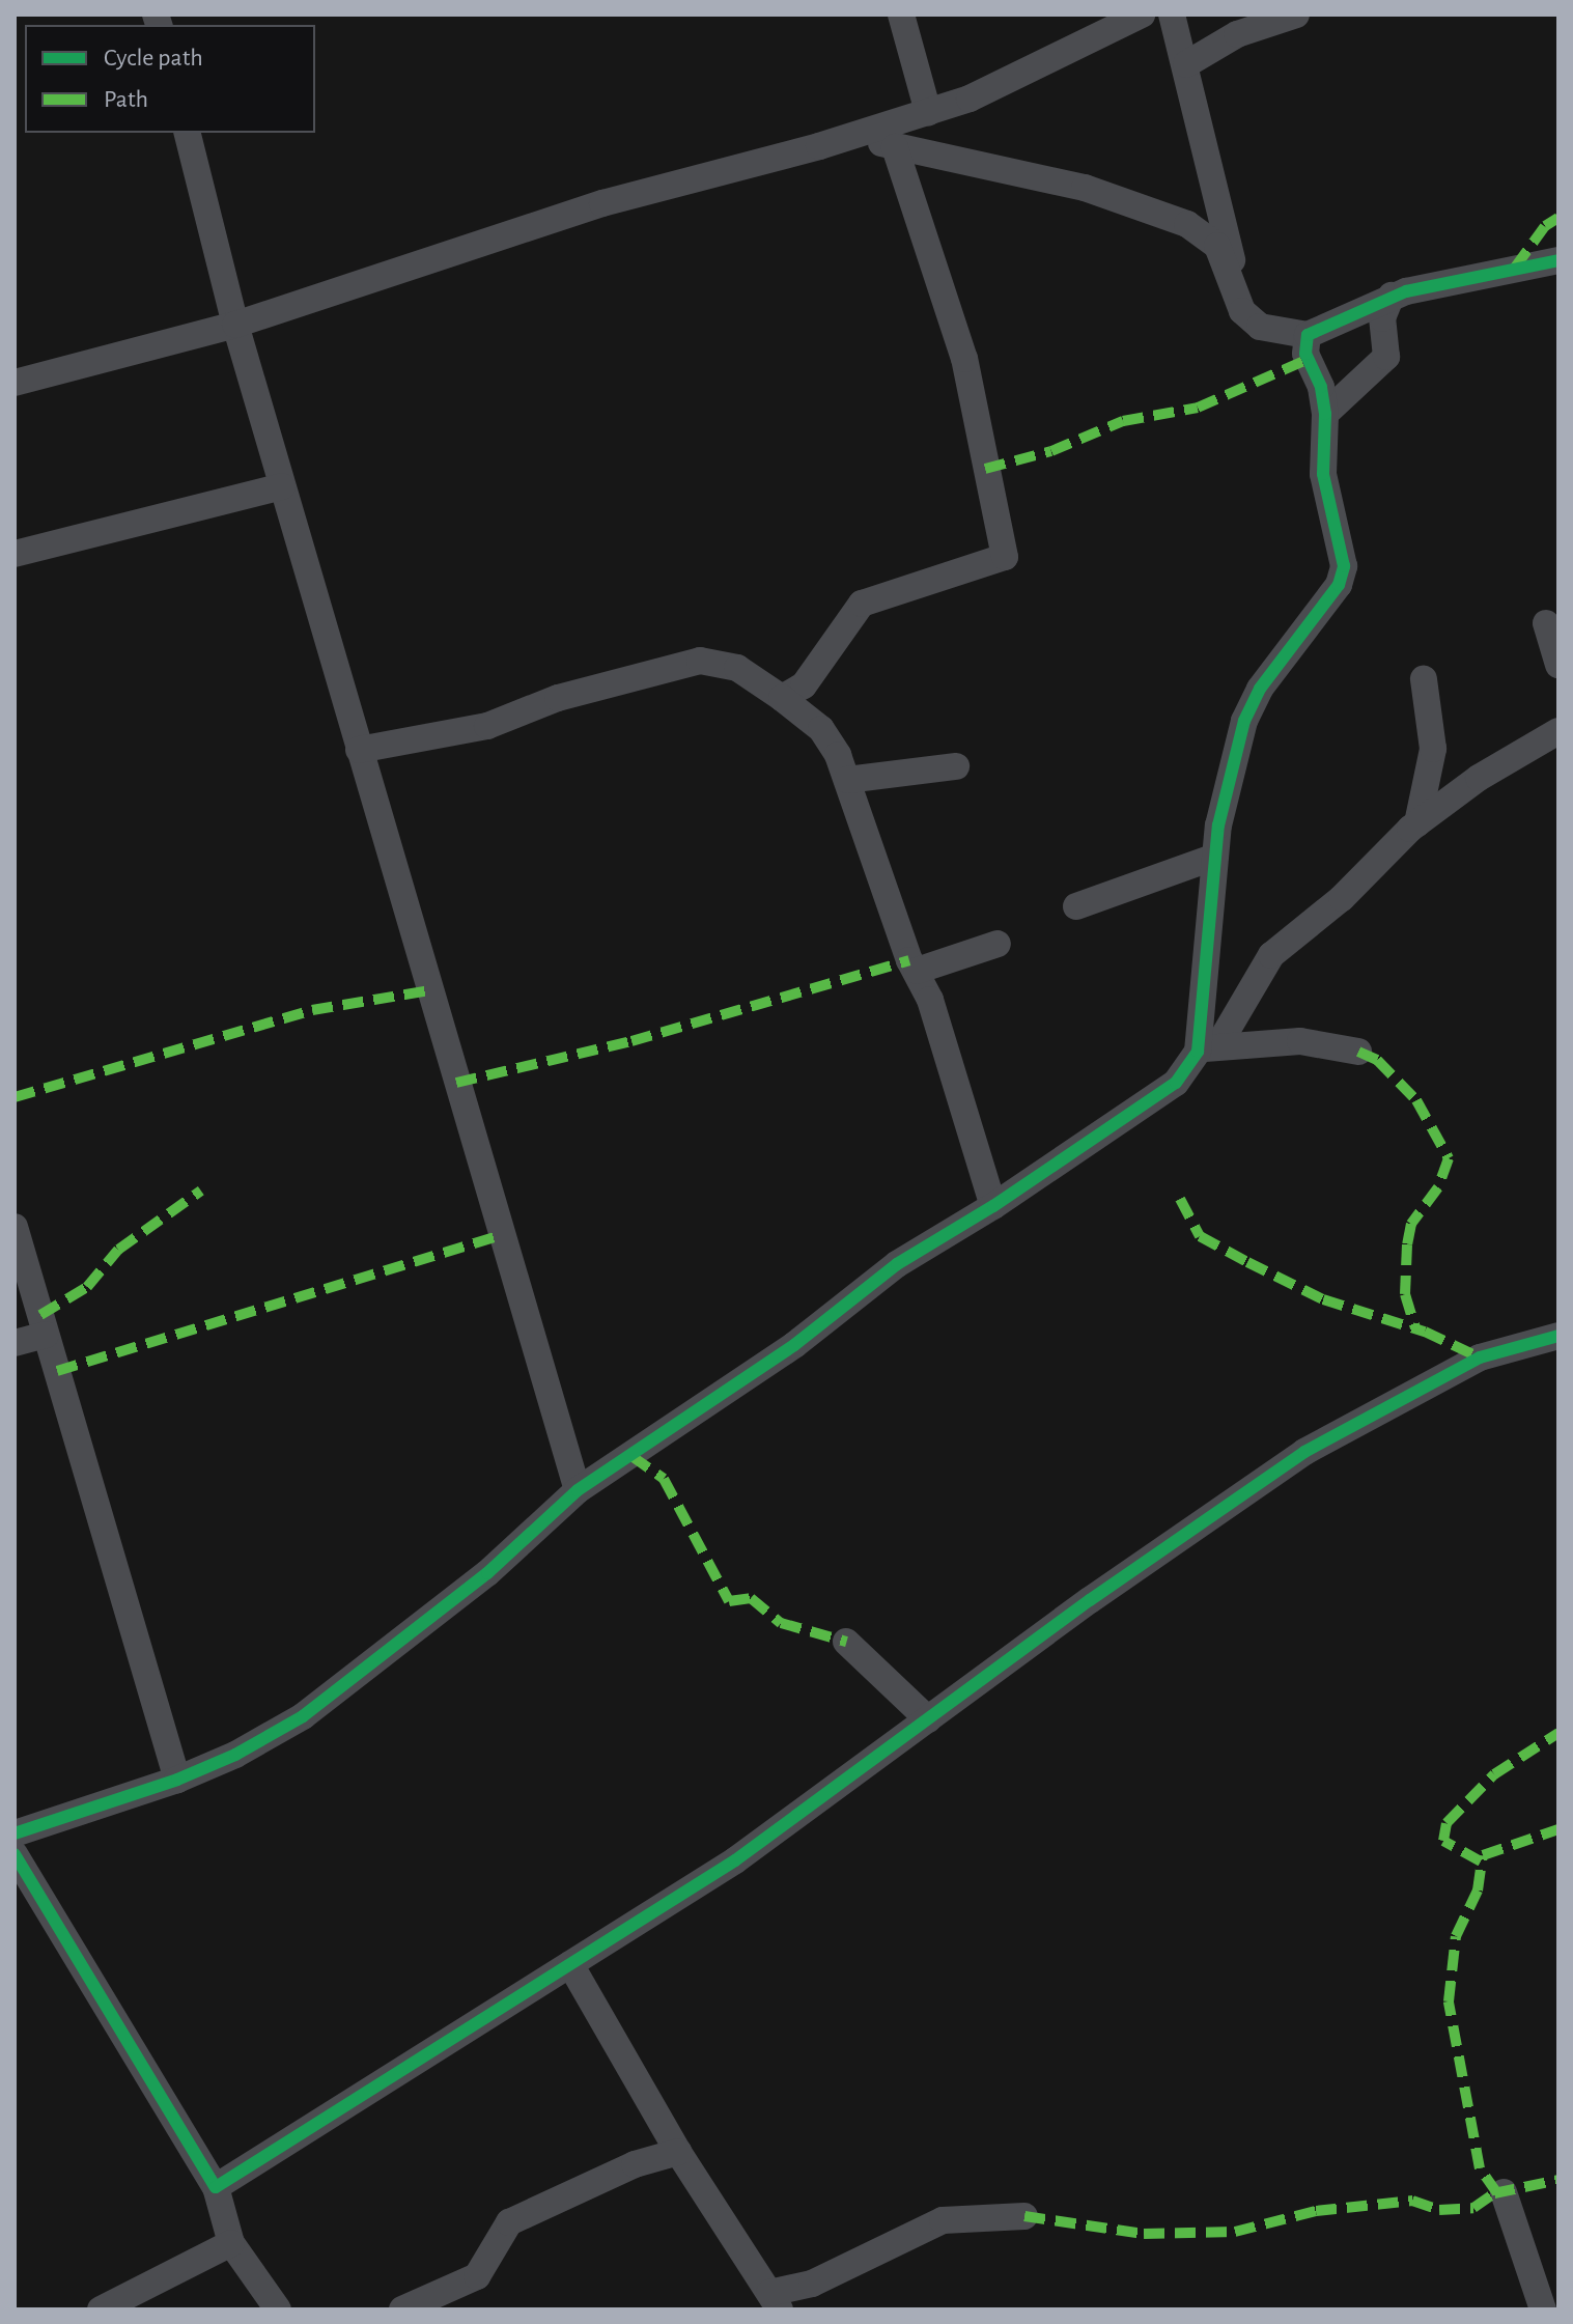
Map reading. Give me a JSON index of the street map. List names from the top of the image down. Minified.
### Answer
{"legend":["Cycle path","Path"]}
